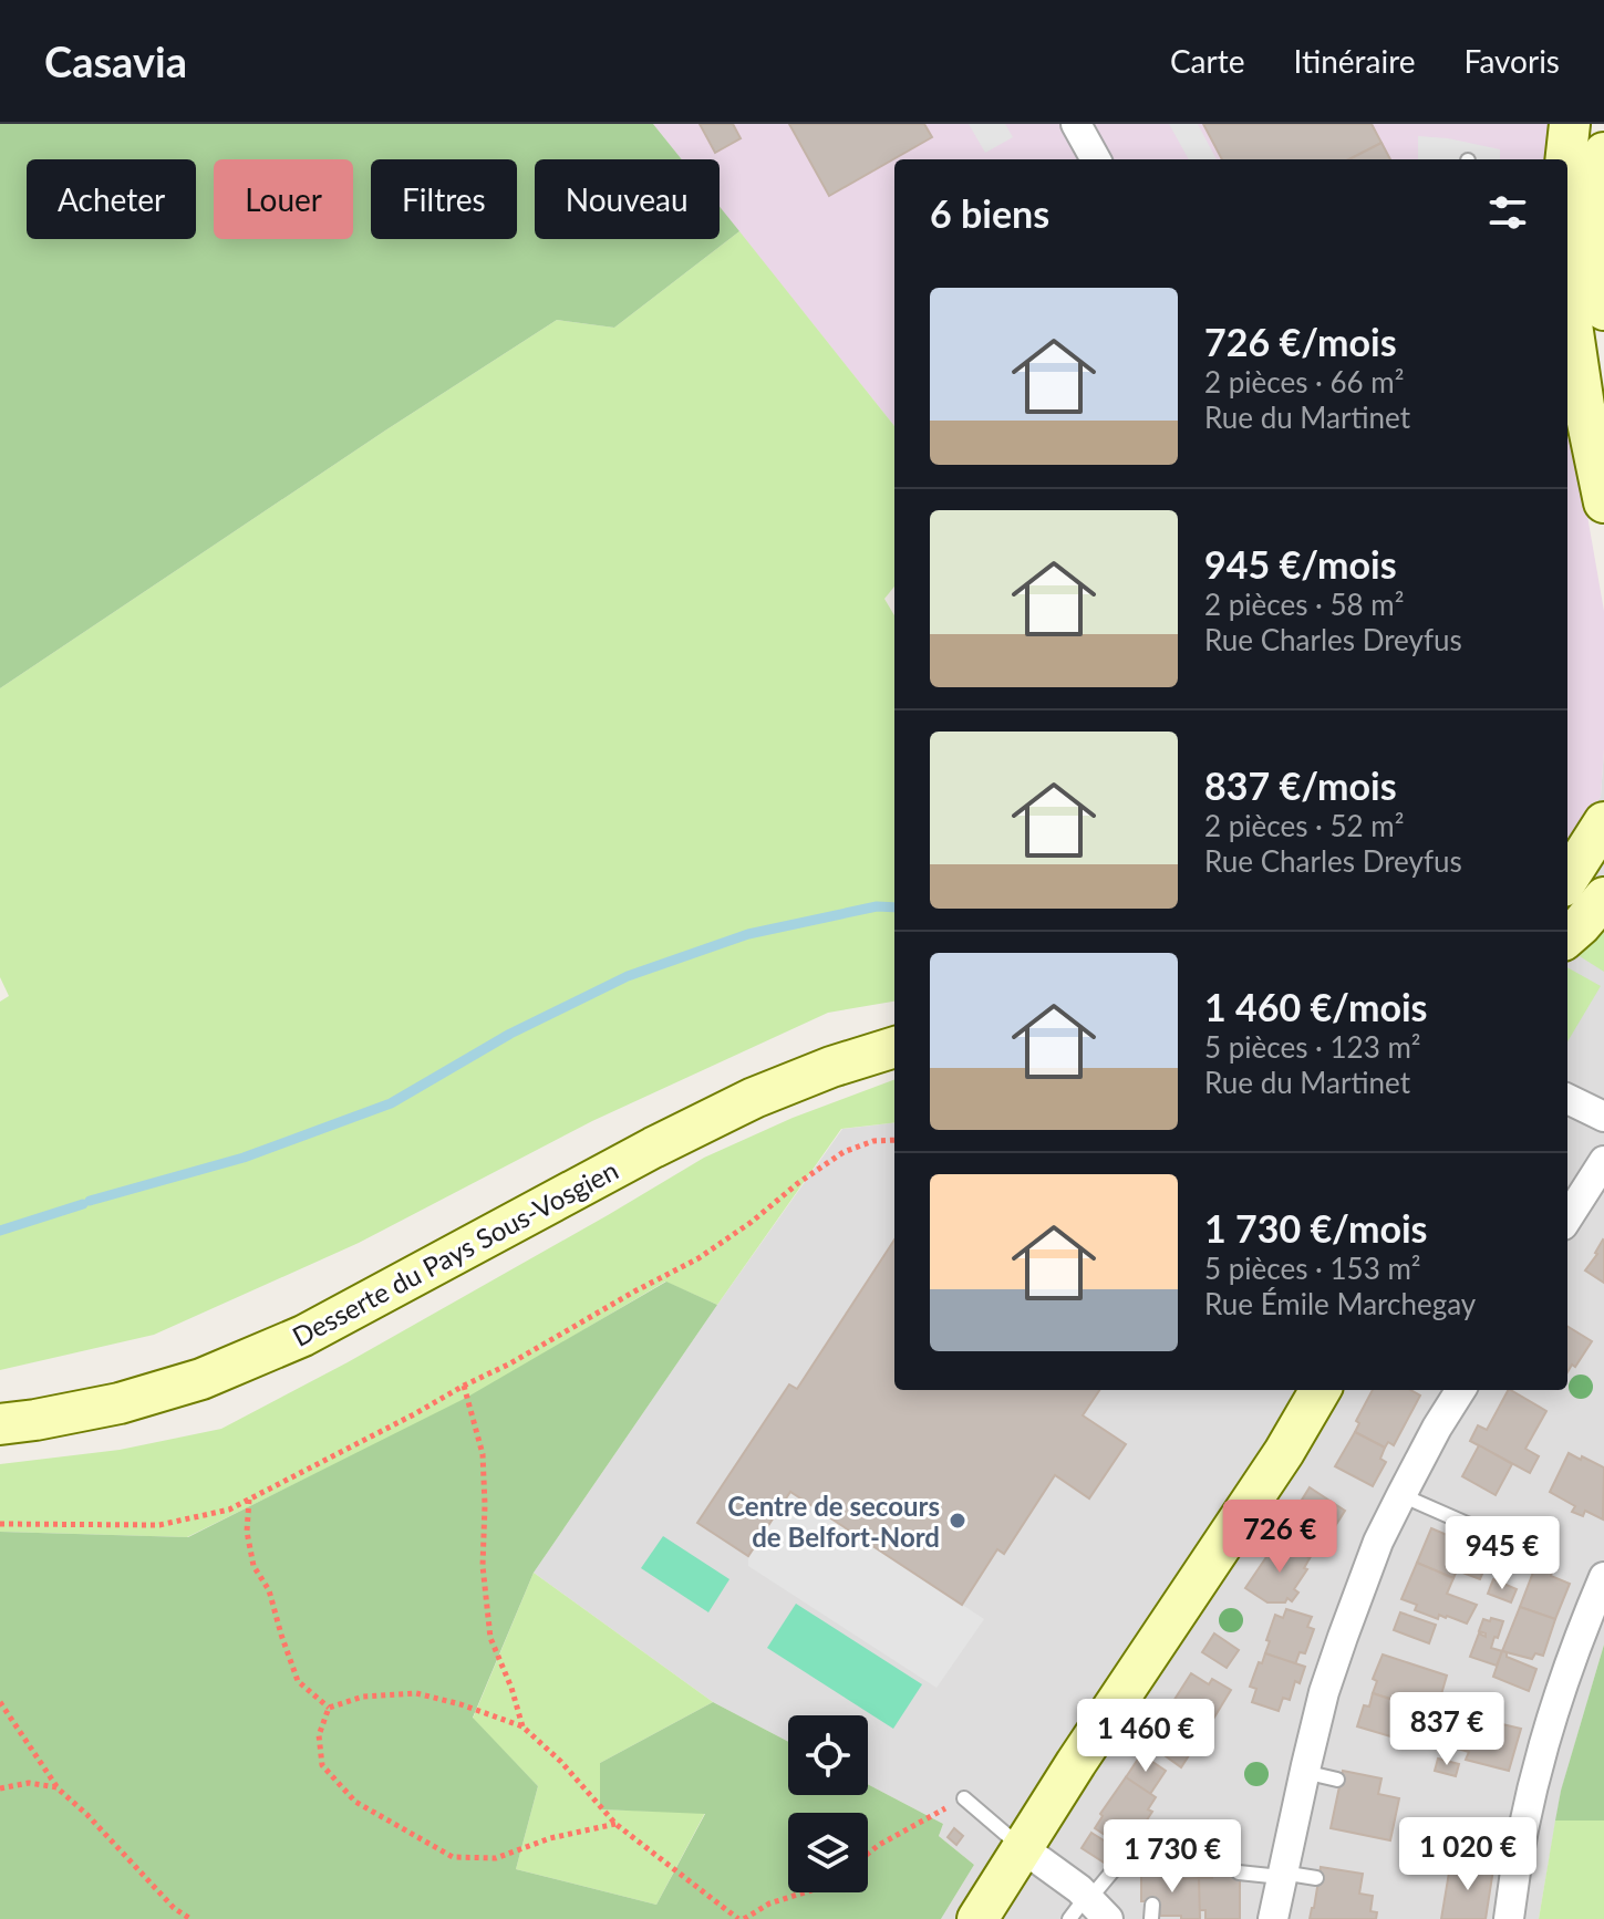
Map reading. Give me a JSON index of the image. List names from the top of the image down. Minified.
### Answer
{"streets":{"main road":["Desserte du Pays Sous-Vosgien"]},"places":["Centre de secours de Belfort-Nord"],"page":{"header":"Casavia","nav":["Carte","Itinéraire","Favoris"],"chip":["Acheter","Louer","Filtres","Nouveau"],"heading":"6 biens","list":[{"name":"726 €/mois","note":"2 pièces · 66 m² · Rue du Martinet"},{"name":"945 €/mois","note":"2 pièces · 58 m² · Rue Charles Dreyfus"},{"name":"837 €/mois","note":"2 pièces · 52 m² · Rue Charles Dreyfus"},{"name":"1 460 €/mois","note":"5 pièces · 123 m² · Rue du Martinet"},{"name":"1 730 €/mois","note":"5 pièces · 153 m² · Rue Émile Marchegay"}],"price":["726 €","945 €","837 €","1 460 €","1 020 €","1 730 €"]}}
